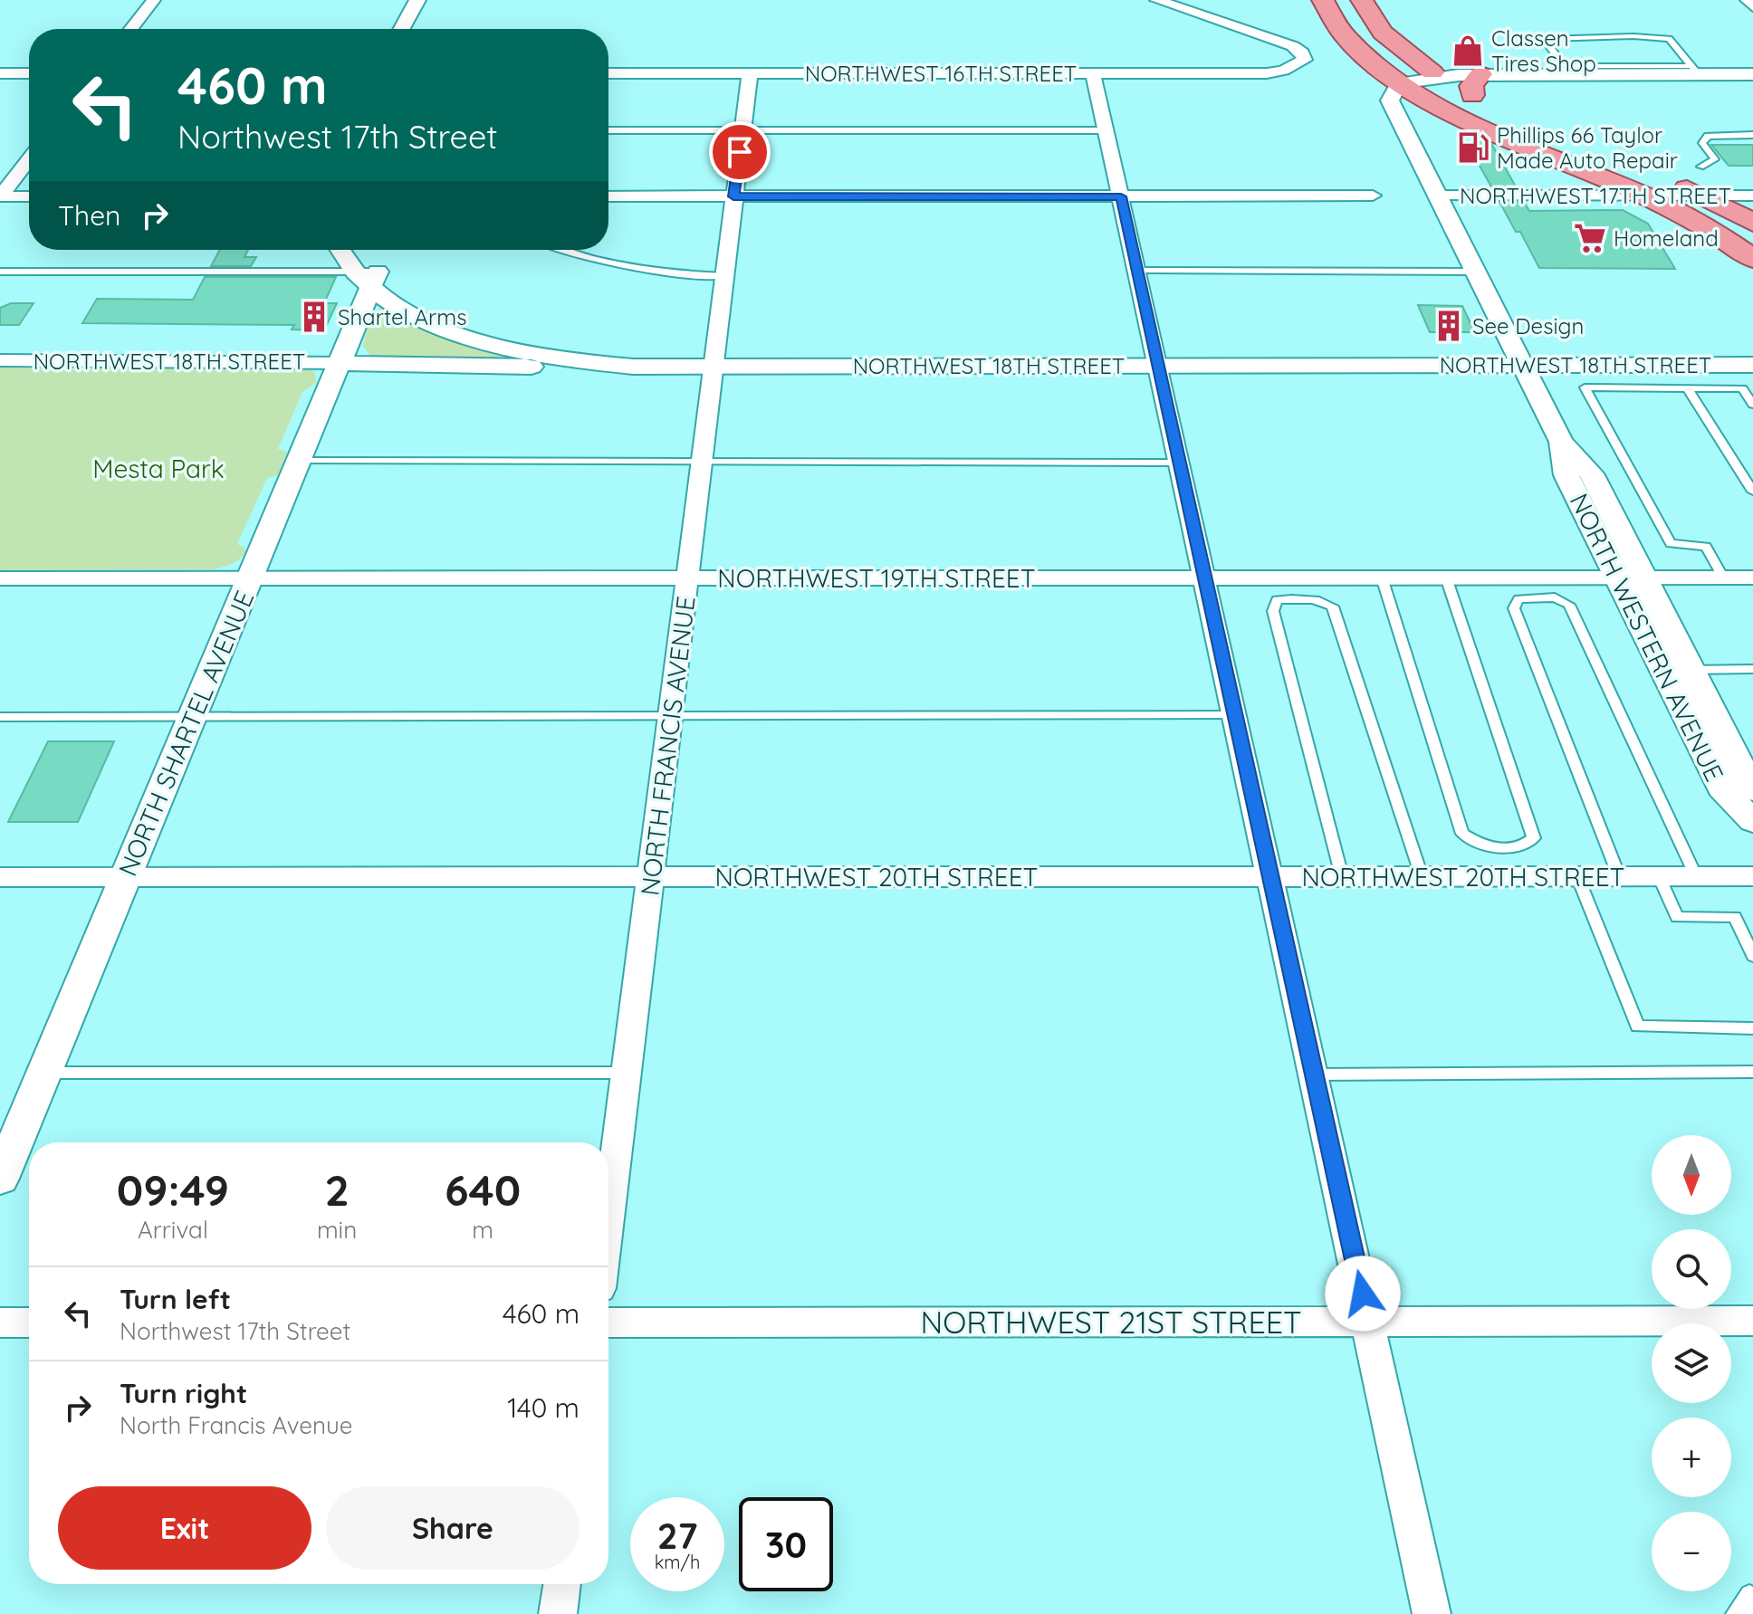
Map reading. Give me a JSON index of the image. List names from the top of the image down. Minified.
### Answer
{"streets":{"street":["NORTHWEST 16TH STREET","NORTHWEST 17TH STREET","NORTHWEST 18TH STREET","NORTHWEST 19TH STREET","NORTH WESTERN AVENUE","NORTH SHARTEL AVENUE","NORTH FRANCIS AVENUE","NORTHWEST 20TH STREET","NORTHWEST 21ST STREET"]},"crossings":[["NORTHWEST 16TH STREET","NORTH FRANCIS AVENUE"],["NORTHWEST 17TH STREET","NORTH WESTERN AVENUE"],["NORTHWEST 18TH STREET","NORTH WESTERN AVENUE"],["NORTHWEST 18TH STREET","NORTH SHARTEL AVENUE"],["NORTHWEST 18TH STREET","NORTH FRANCIS AVENUE"],["NORTHWEST 19TH STREET","NORTH WESTERN AVENUE"],["NORTHWEST 19TH STREET","NORTH SHARTEL AVENUE"],["NORTHWEST 19TH STREET","NORTH FRANCIS AVENUE"],["NORTH SHARTEL AVENUE","NORTHWEST 20TH STREET"],["NORTH FRANCIS AVENUE","NORTHWEST 20TH STREET"]],"parks":["Mesta Park"],"places":{"shop":["Classen Tires Shop"],"fuel station":["Phillips 66 Taylor Made Auto Repair"],"supermarket":["Homeland"],"building":["Shartel Arms","See Design"]},"north":"bottom","page":{"turn":["460 m","Northwest 17th Street"],"then":"Then","map_buttons":["+","−"],"eta":["09:49","Arrival","2","min","640","m"],"list":[{"name":"Turn left","note":"Northwest 17th Street","value":"460 m"},{"name":"Turn right","note":"North Francis Avenue","value":"140 m"}],"buttons":["Exit","Share"],"speed":"27 km/h","limit":"30"}}
